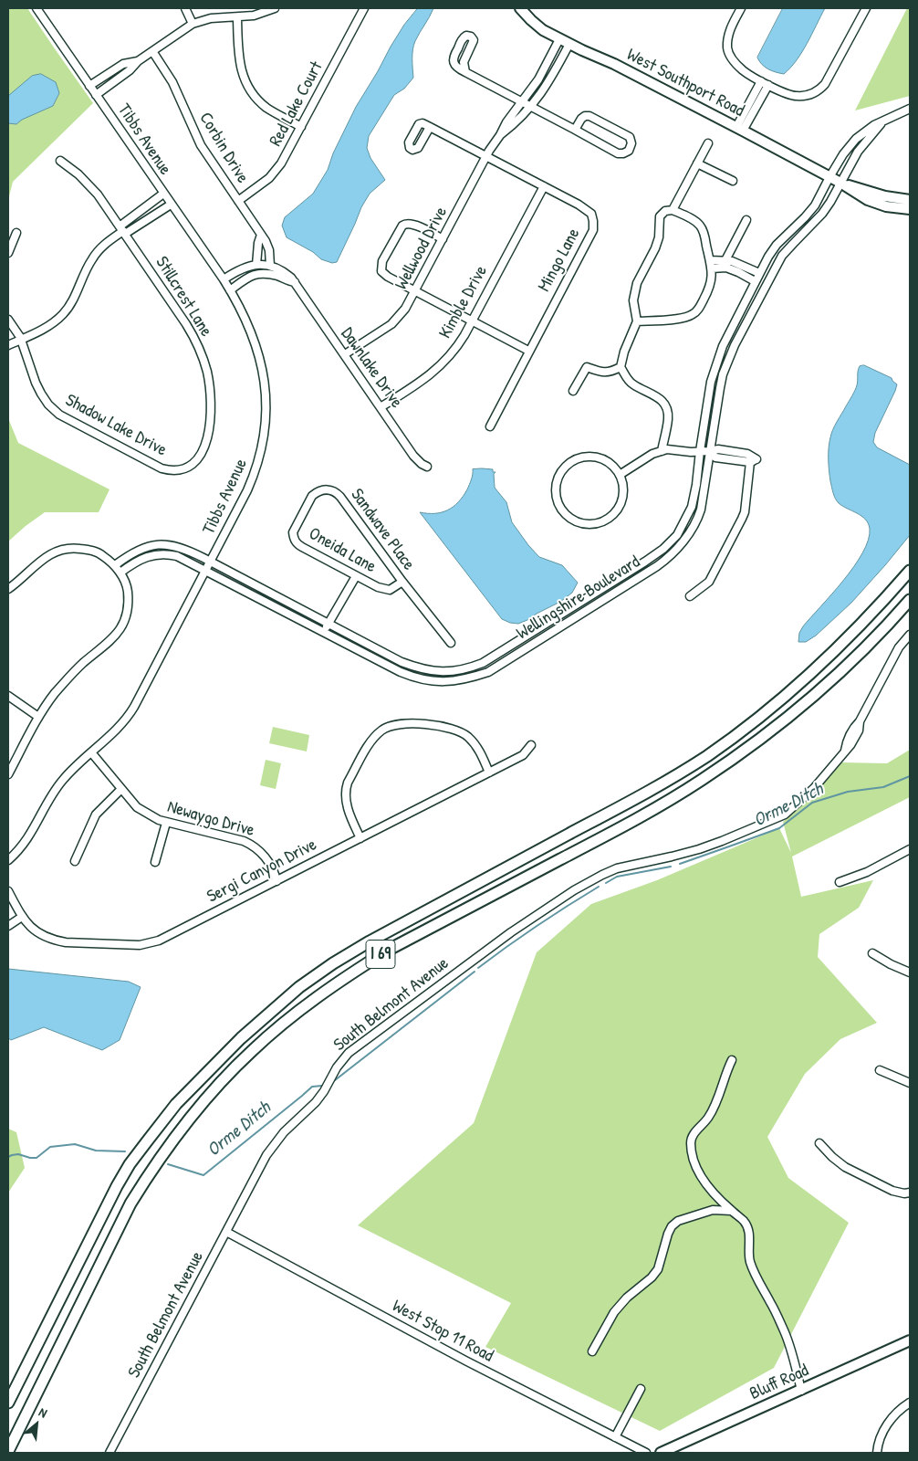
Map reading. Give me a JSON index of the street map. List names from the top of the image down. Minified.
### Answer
{"streets":{"highway":["I 69"],"main road":["West Southport Road","Bluff Road"],"street":["Red Lake Court","Tibbs Avenue","Corbin Drive","Wellwood Drive","Mingo Lane","Stillcrest Lane","Kimble Drive","Dawnlake Drive","Shadow Lake Drive","Sandwave Place","Oneida Lane","Wellingshire Boulevard","Newaygo Drive","Sergi Canyon Drive","South Belmont Avenue","West Stop 11 Road"]},"crossings":[["West Southport Road","Wellwood Drive"],["West Southport Road","Wellingshire Boulevard"],["Red Lake Court","Corbin Drive"],["Tibbs Avenue","Wellingshire Boulevard"],["Tibbs Avenue","Newaygo Drive"],["Corbin Drive","Dawnlake Drive"],["Wellwood Drive","Mingo Lane"],["Wellwood Drive","Dawnlake Drive"],["Mingo Lane","Kimble Drive"],["Stillcrest Lane","Shadow Lake Drive"],["Kimble Drive","Dawnlake Drive"],["Sandwave Place","Oneida Lane"],["Newaygo Drive","Sergi Canyon Drive"],["South Belmont Avenue","West Stop 11 Road"]],"water":["Orme Ditch"],"north":"top right"}
